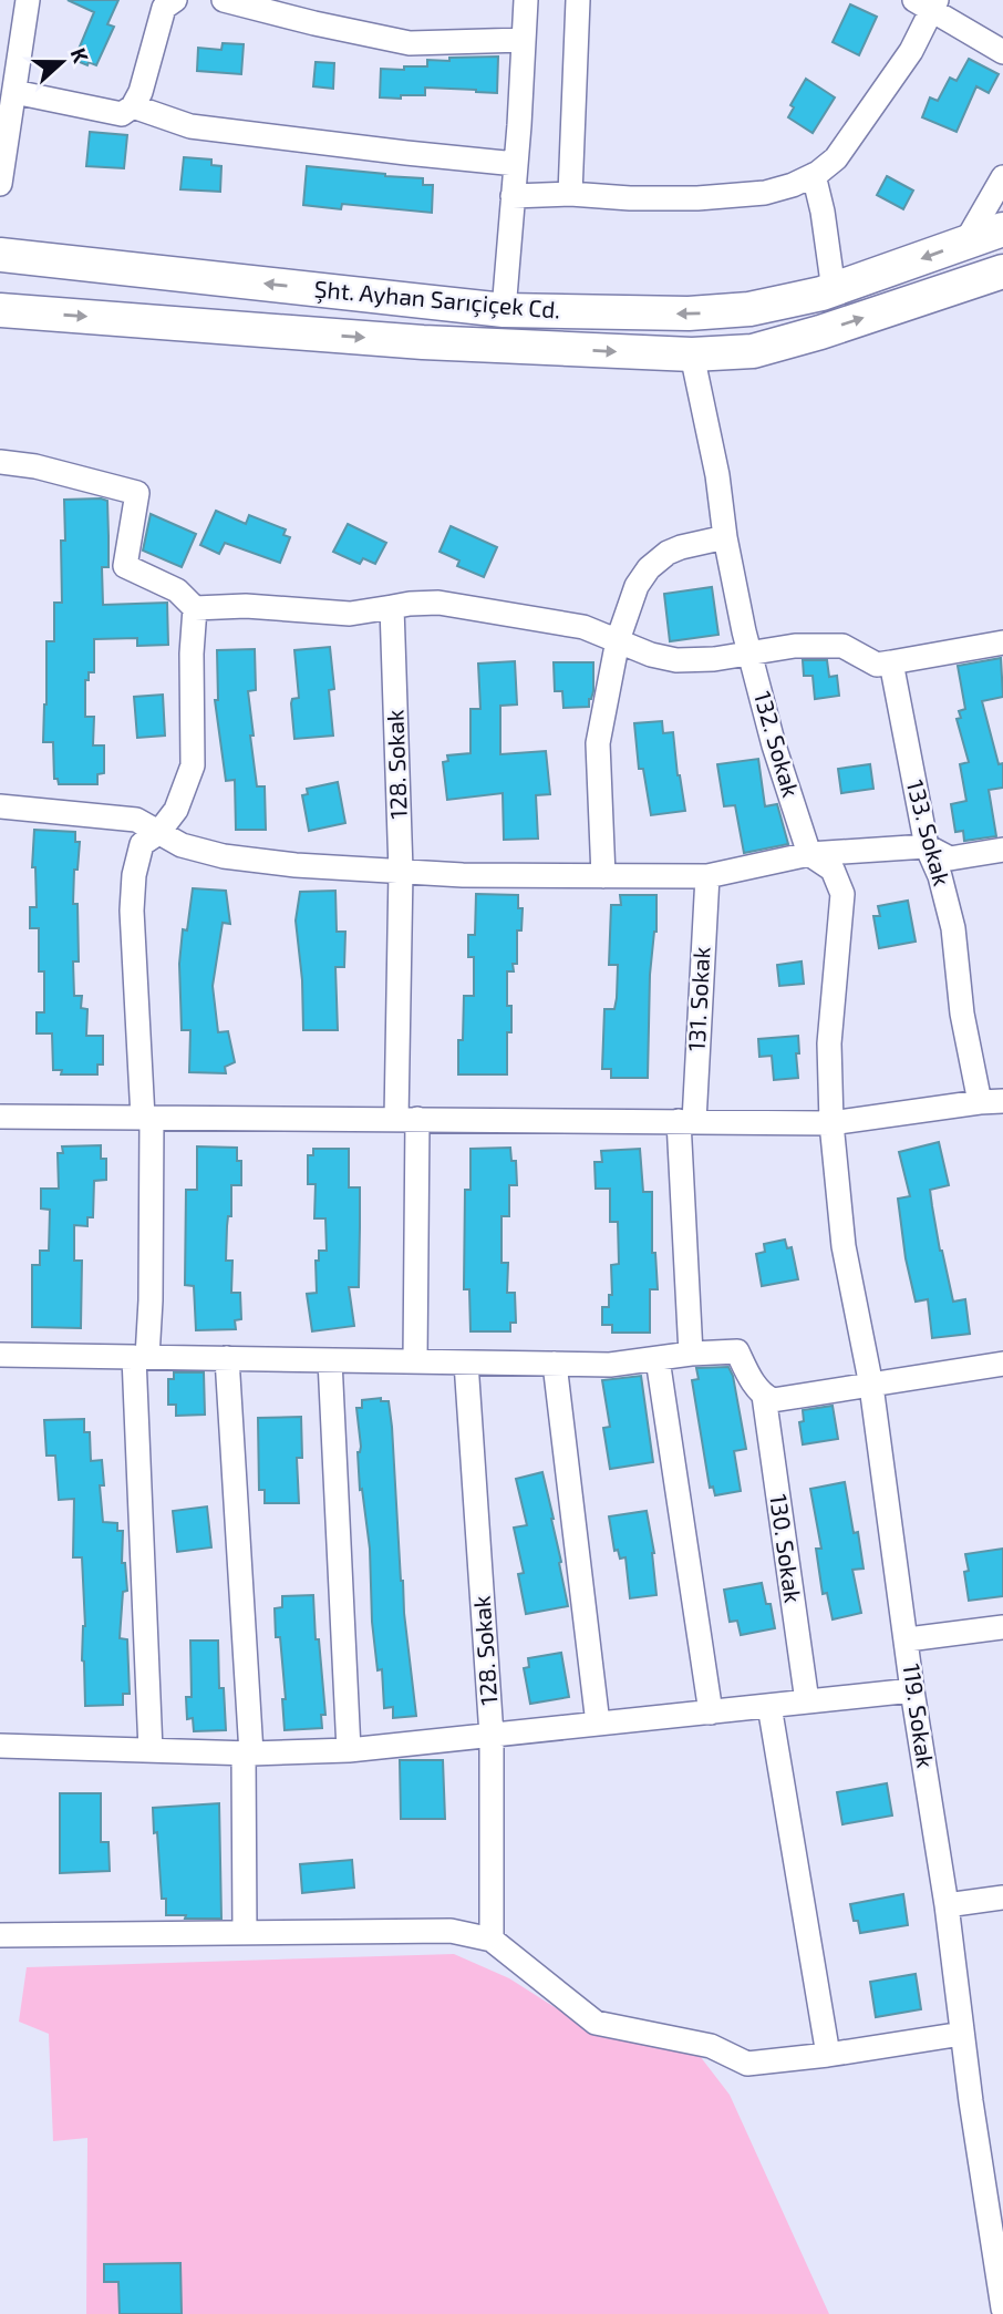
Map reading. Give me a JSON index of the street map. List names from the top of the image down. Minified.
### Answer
{"streets":{"main road":["Şht. Ayhan Sarıçiçek Cd."],"street":["132. Sokak","128. Sokak","133. Sokak","131. Sokak","130. Sokak","119. Sokak"]},"crossings":[["Şht. Ayhan Sarıçiçek Cd.","132. Sokak"],["132. Sokak","119. Sokak"]],"north":"right"}
